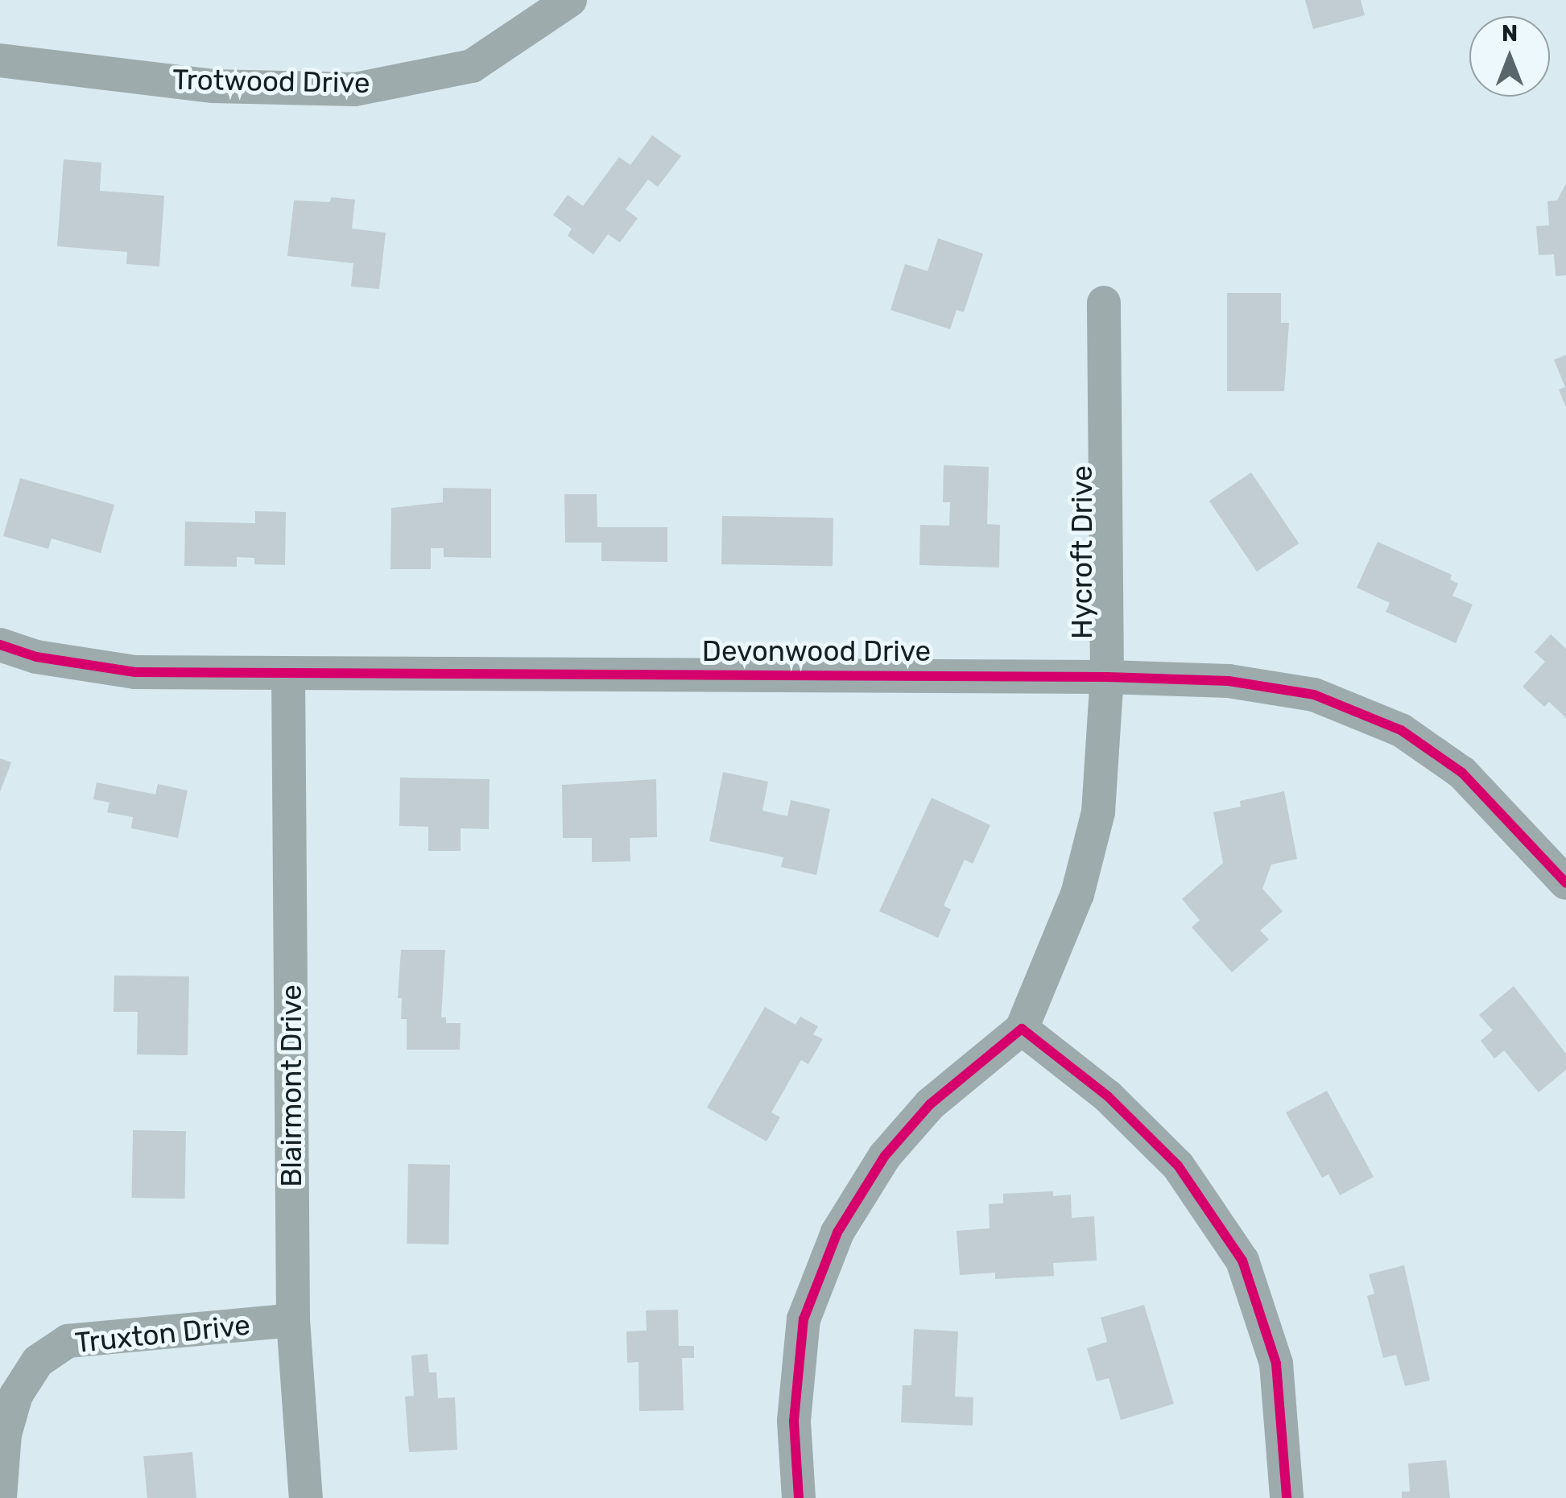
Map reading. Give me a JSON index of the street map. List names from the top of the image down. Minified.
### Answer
{"streets":{"street":["Trotwood Drive","Hycroft Drive","Devonwood Drive","Blairmont Drive","Truxton Drive"]},"crossings":[["Hycroft Drive","Devonwood Drive"],["Devonwood Drive","Blairmont Drive"],["Blairmont Drive","Truxton Drive"]],"north":"top"}
